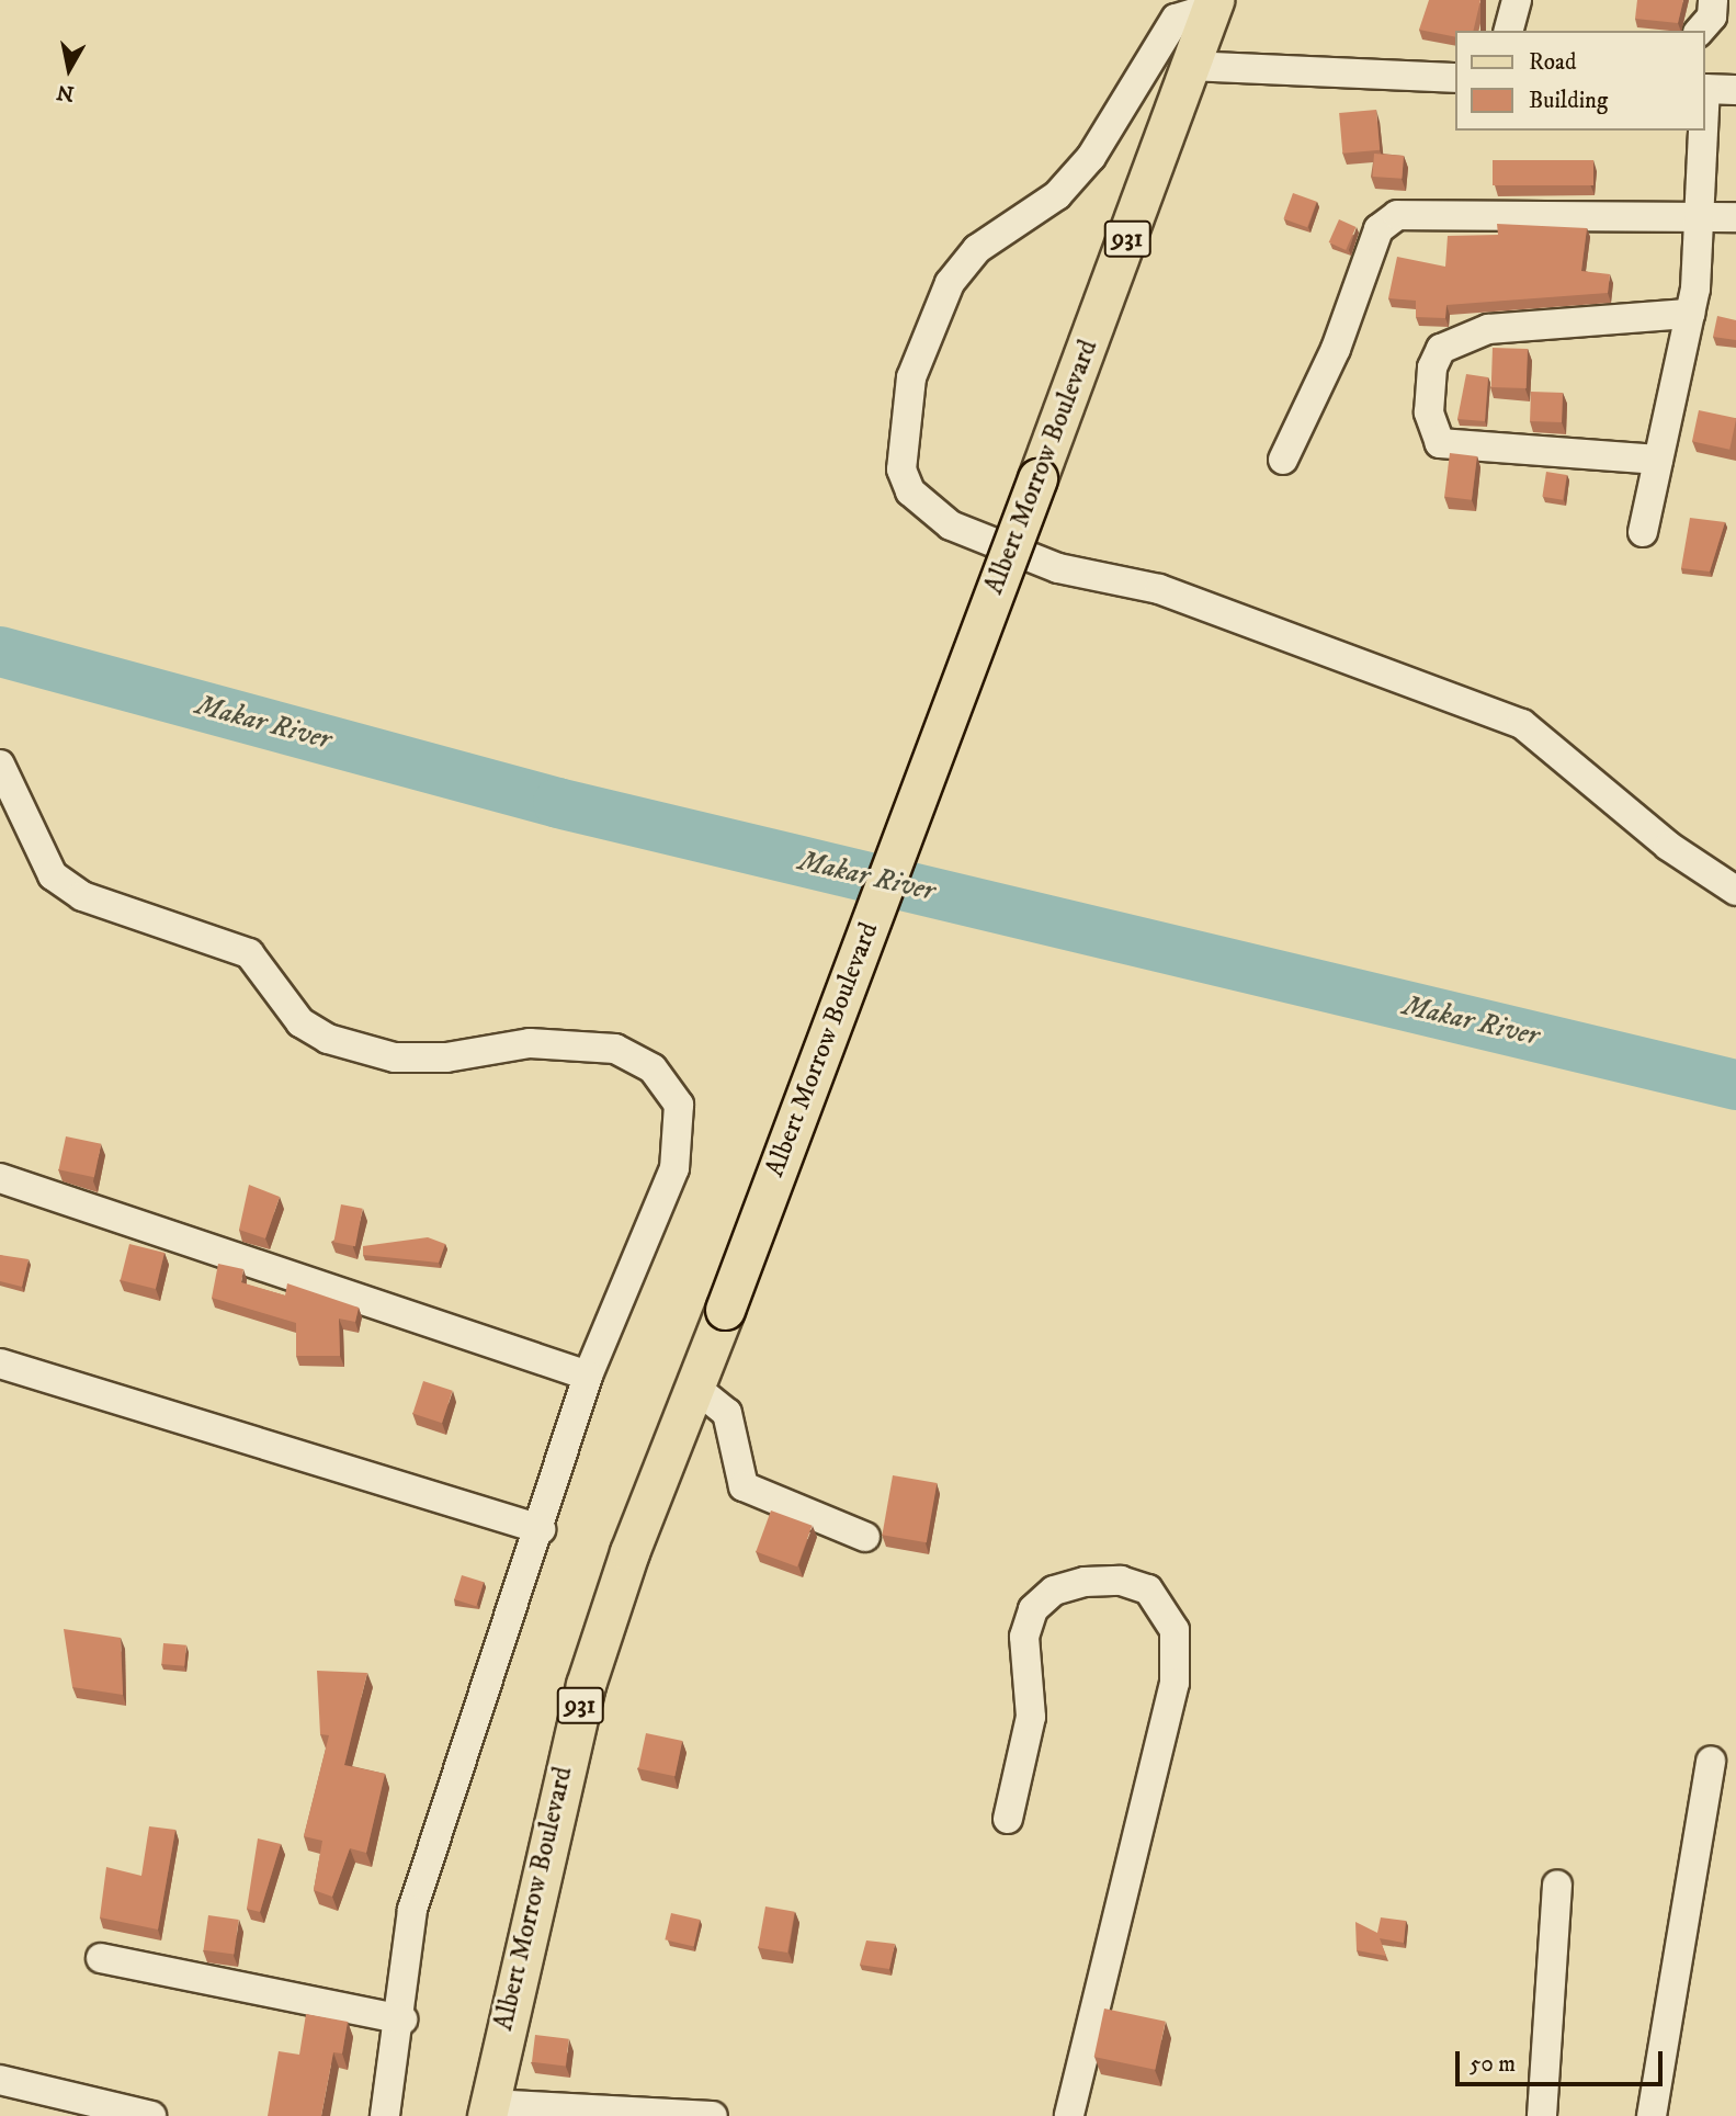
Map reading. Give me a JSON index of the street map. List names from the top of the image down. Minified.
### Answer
{"streets":{"main road":["931","Albert Morrow Boulevard"]},"water":["Makar River"],"legend":["Road","Building"],"scale_bar":"50 m","north":"bottom"}
